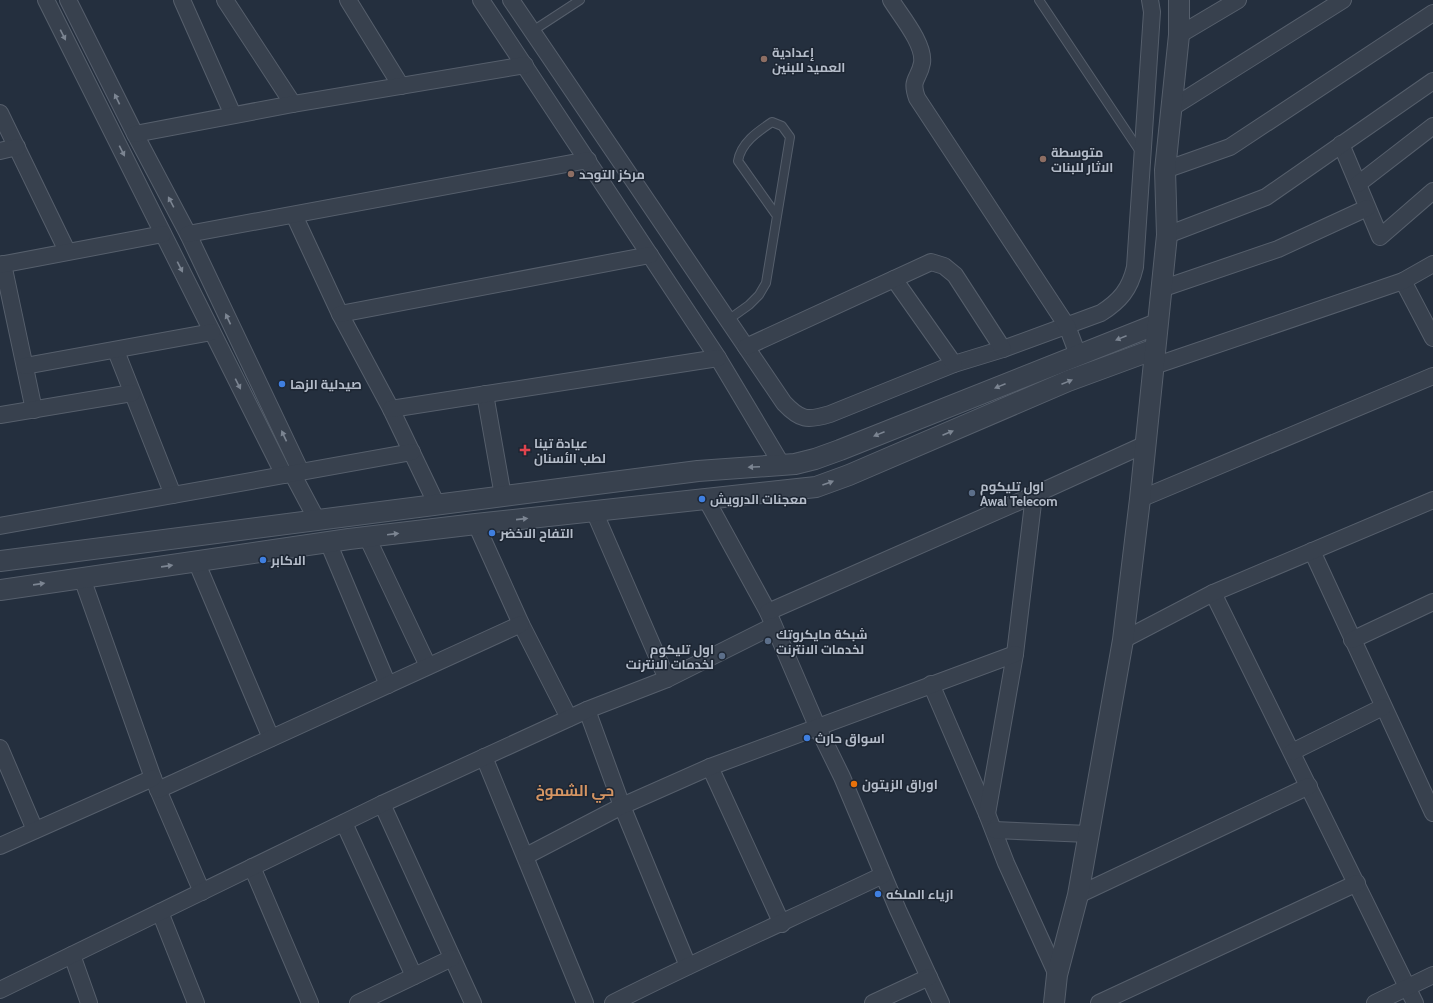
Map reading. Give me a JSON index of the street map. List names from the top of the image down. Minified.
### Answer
{"districts":["حي الشموخ"],"places":{"other":["إعدادية العميد للبنين","متوسطة الاثار للبنات","مركز التوحد","صيدلية الزها","اول تليكوم Awal Telecom","معجنات الدرويش","التفاح الاخضر","الاكابر","شبكة مايكروتك لخدمات الانترنت","اول تليكوم لخدمات الانترنت","اسواق حارث","اوراق الزيتون","ازياء الملكه"],"health":["عيادة تينا لطب الأسنان"]}}
